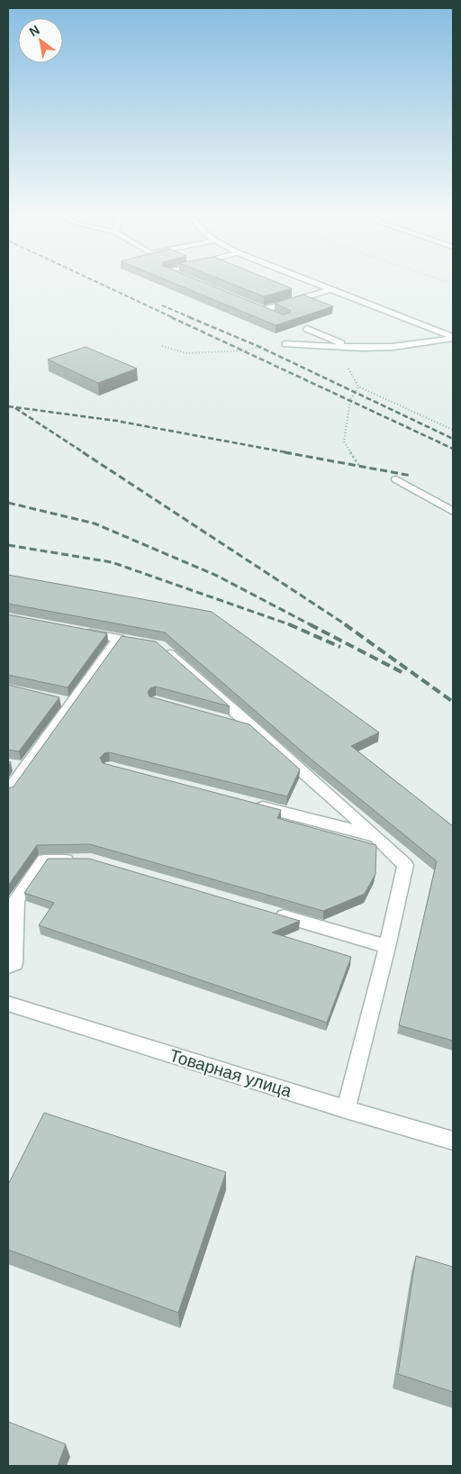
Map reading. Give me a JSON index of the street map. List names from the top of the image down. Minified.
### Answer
{"streets":{"street":["Товарная улица"]},"north":"top left"}
